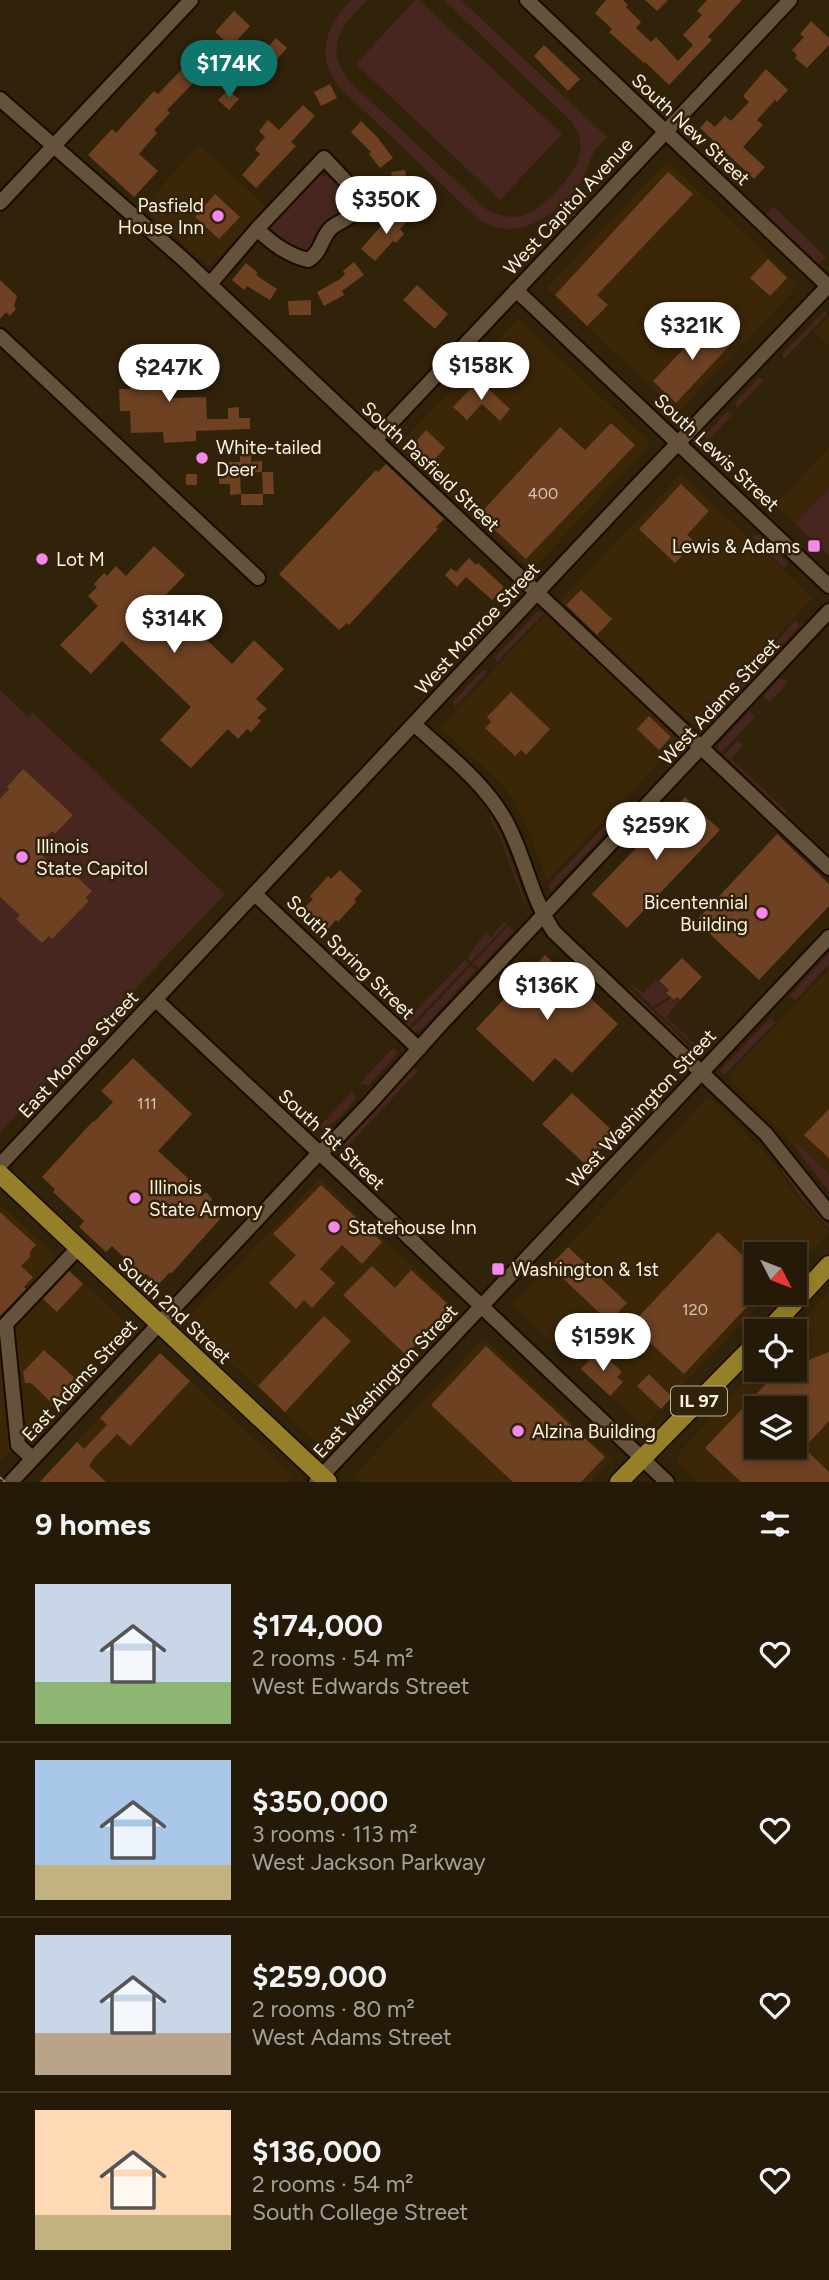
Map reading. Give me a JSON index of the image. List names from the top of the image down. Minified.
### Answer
{"streets":{"main road":["South 2nd Street","IL 97"],"street":["South New Street","West Capitol Avenue","South Lewis Street","South Pasfield Street","West Monroe Street","West Adams Street","South Spring Street","East Monroe Street","West Washington Street","South 1st Street","East Adams Street","East Washington Street"]},"crossings":[["South New Street","West Capitol Avenue"],["South New Street","West Monroe Street"],["West Capitol Avenue","South Lewis Street"],["West Capitol Avenue","South Pasfield Street"],["South Lewis Street","West Monroe Street"],["South Pasfield Street","West Monroe Street"],["South Pasfield Street","West Adams Street"],["West Monroe Street","South Spring Street"],["West Monroe Street","East Monroe Street"],["West Monroe Street","South 1st Street"],["West Adams Street","South Spring Street"],["West Adams Street","South 1st Street"],["West Adams Street","East Adams Street"],["East Monroe Street","South 1st Street"],["West Washington Street","South 1st Street"],["West Washington Street","East Washington Street"],["South 1st Street","East Adams Street"],["South 1st Street","East Washington Street"],["South 1st Street","IL 97"],["South 2nd Street","East Adams Street"],["South 2nd Street","East Washington Street"]],"places":{"other":["Pasfield House Inn","White-tailed Deer","Lot M","Illinois State Capitol","Bicentennial Building","Illinois State Armory","Statehouse Inn","Alzina Building"],"transit":["Lewis & Adams","Washington & 1st"]},"house_numbers":["400","111","120"],"north":"bottom right","page":{"price":["$174K","$350K","$321K","$158K","$247K","$314K","$259K","$136K","$159K"],"heading":"9 homes","list":[{"name":"$174,000","note":"2 rooms · 54 m² · West Edwards Street"},{"name":"$350,000","note":"3 rooms · 113 m² · West Jackson Parkway"},{"name":"$259,000","note":"2 rooms · 80 m² · West Adams Street"},{"name":"$136,000","note":"2 rooms · 54 m² · South College Street"}]}}
